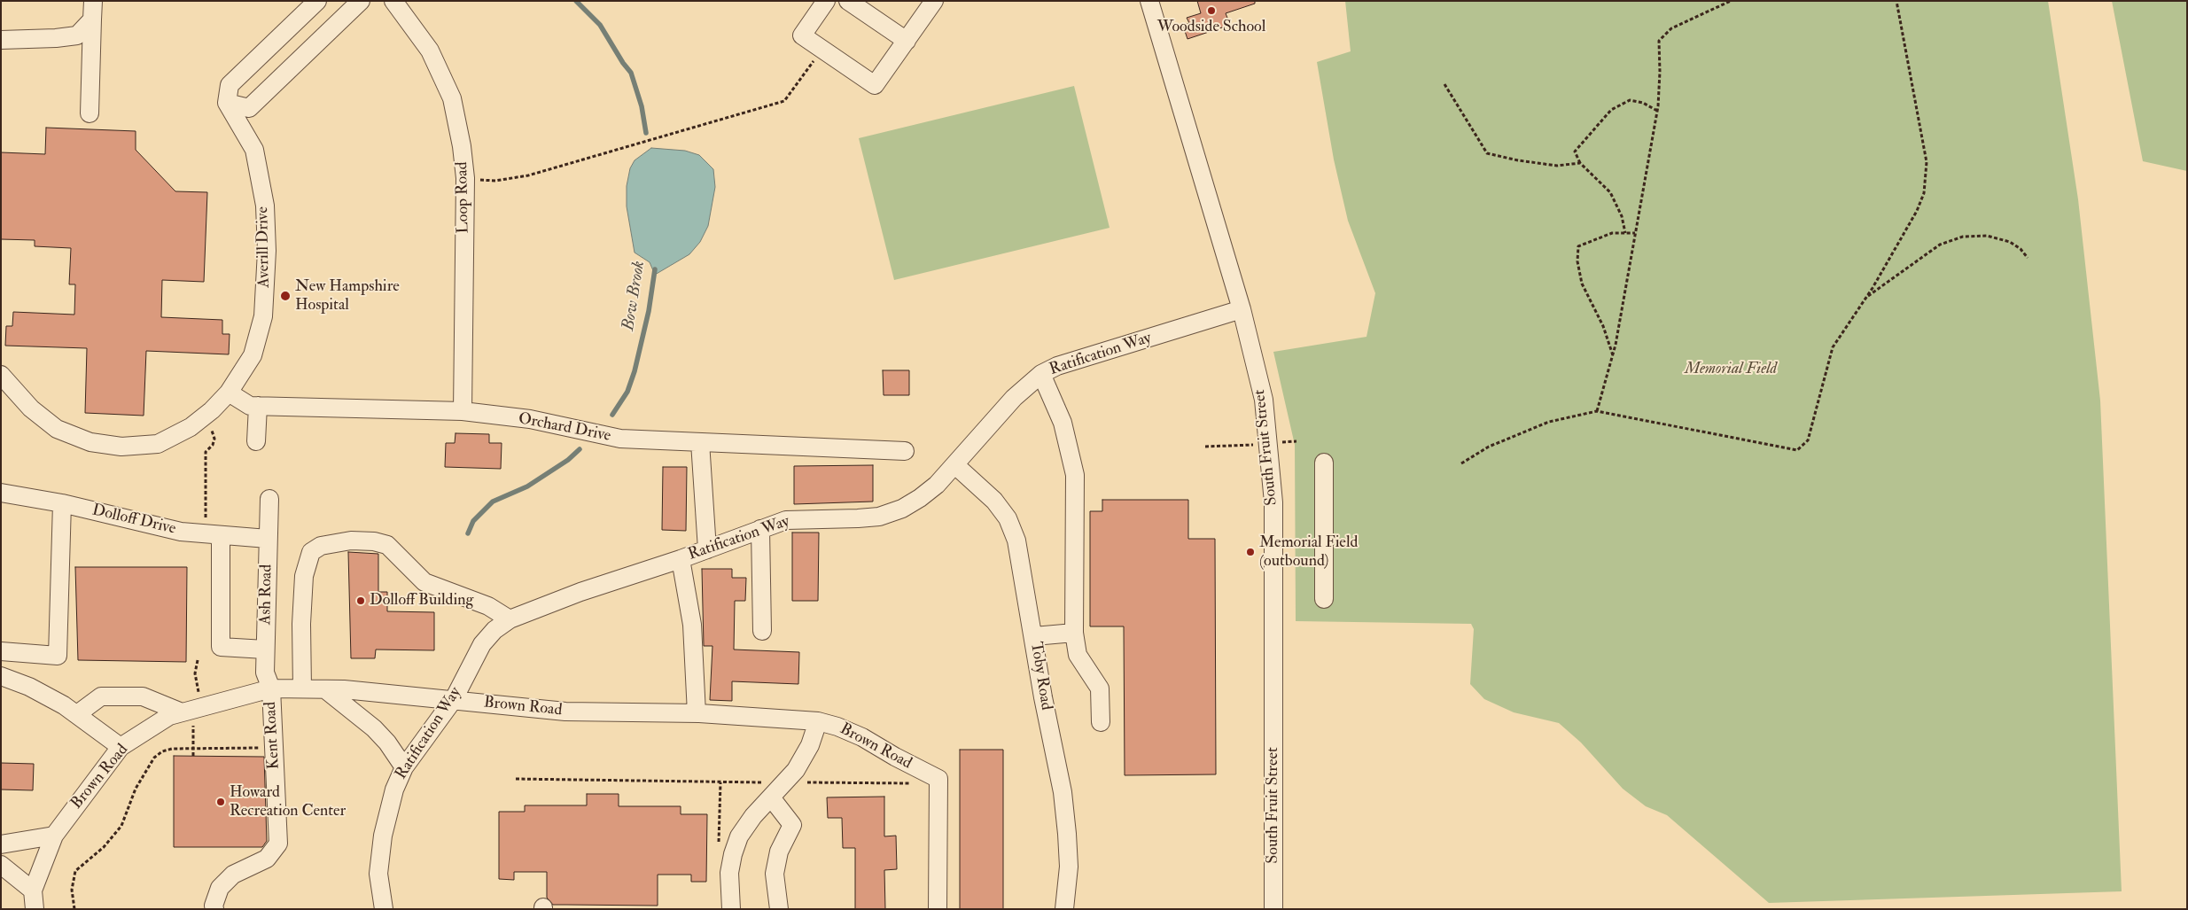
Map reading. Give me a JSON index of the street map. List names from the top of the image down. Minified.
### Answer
{"streets":{"street":["Loop Road","Averill Drive","Ratification Way","Orchard Drive","South Fruit Street","Dolloff Drive","Ash Road","Toby Road","Brown Road","Kent Road"]},"crossings":[["Loop Road","Orchard Drive"],["Averill Drive","Orchard Drive"],["Ratification Way","South Fruit Street"],["Ratification Way","Toby Road"],["Ratification Way","Brown Road"],["Dolloff Drive","Ash Road"],["Ash Road","Brown Road"],["Ash Road","Kent Road"],["Brown Road","Kent Road"]],"water":["Bow Brook"],"parks":["Memorial Field"],"places":["Woodside School","New Hampshire Hospital","Memorial Field (outbound)","Dolloff Building","Howard Recreation Center"]}
